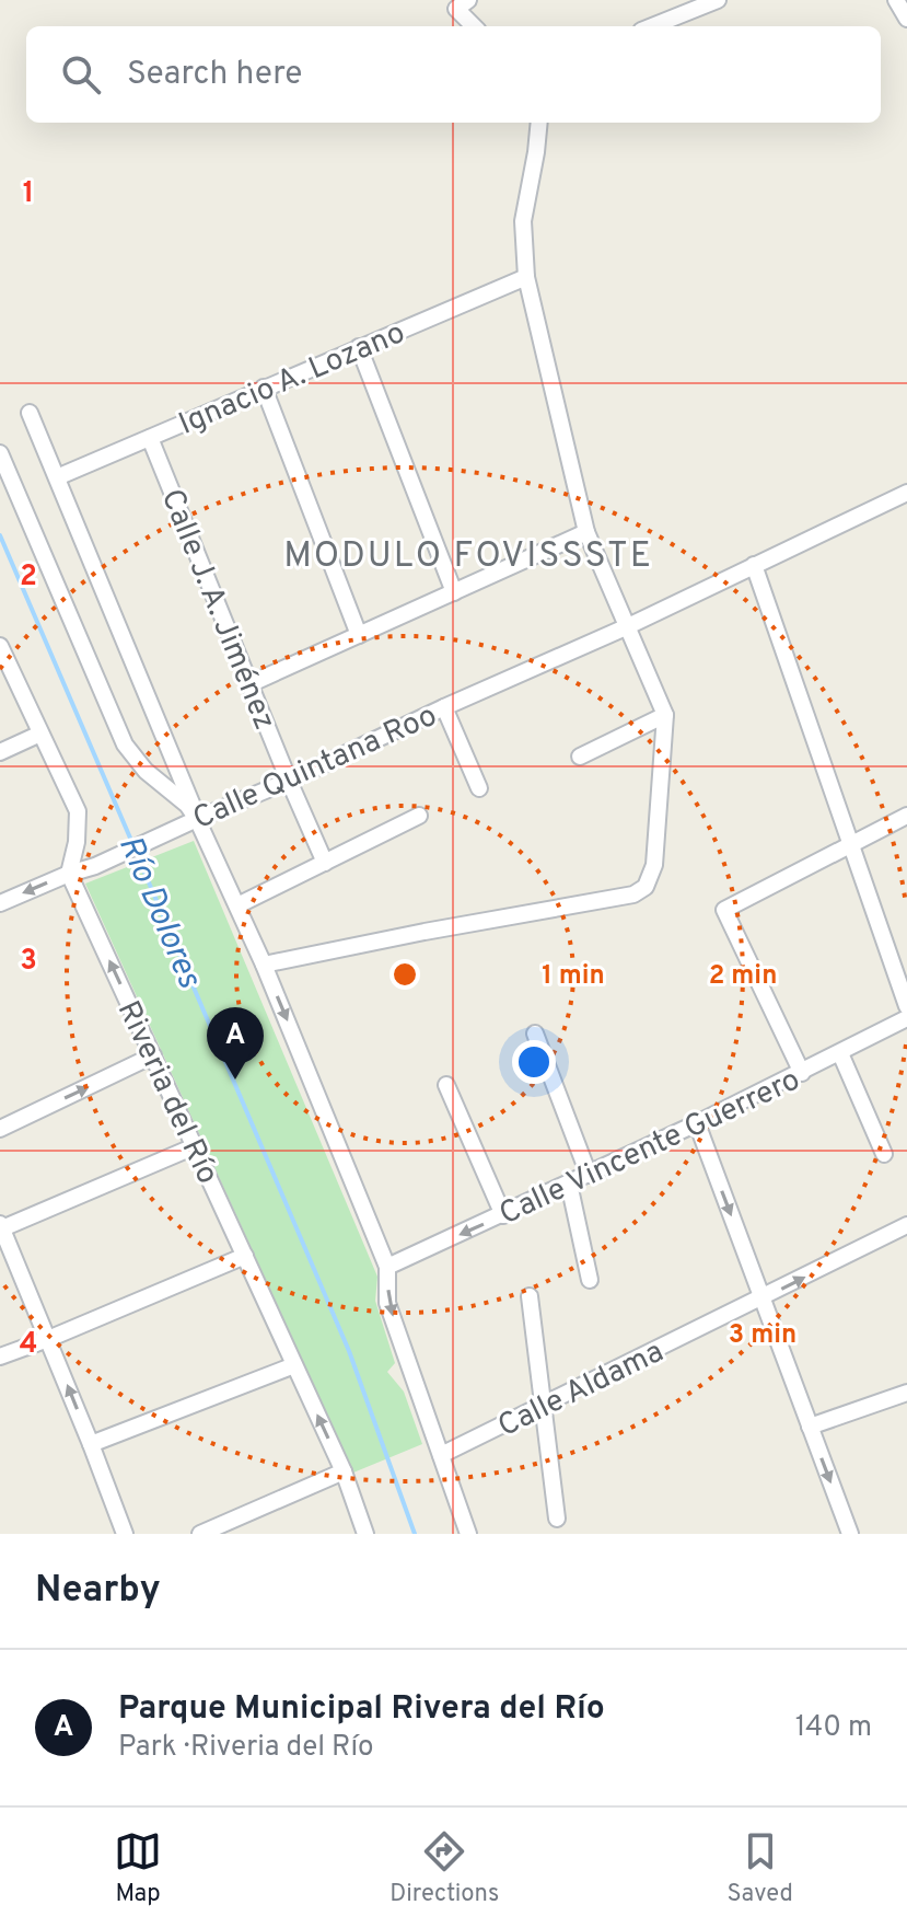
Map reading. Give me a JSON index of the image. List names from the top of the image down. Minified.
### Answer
{"streets":{"street":["Ignacio A. Lozano","Calle J. A. Jiménez","Calle Quintana Roo","Riveria del Río","Calle Vincente Guerrero","Calle Aldama"]},"crossings":[["Ignacio A. Lozano","Calle J. A. Jiménez"],["Calle J. A. Jiménez","Calle Quintana Roo"],["Calle Quintana Roo","Riveria del Río"]],"districts":["MODULO FOVISSSTE"],"water":["Río Dolores"],"page":{"search":"Search here","pins":"A","heading":"Nearby","list":[{"mark":"A","name":"Parque Municipal Rivera del Río","note":"Park · Riveria del Río","value":"140 m"}],"nav":["Map","Directions","Saved"]},"grid":{"rows":["1","2","3","4"]},"rings":["1 min","2 min","3 min"]}
